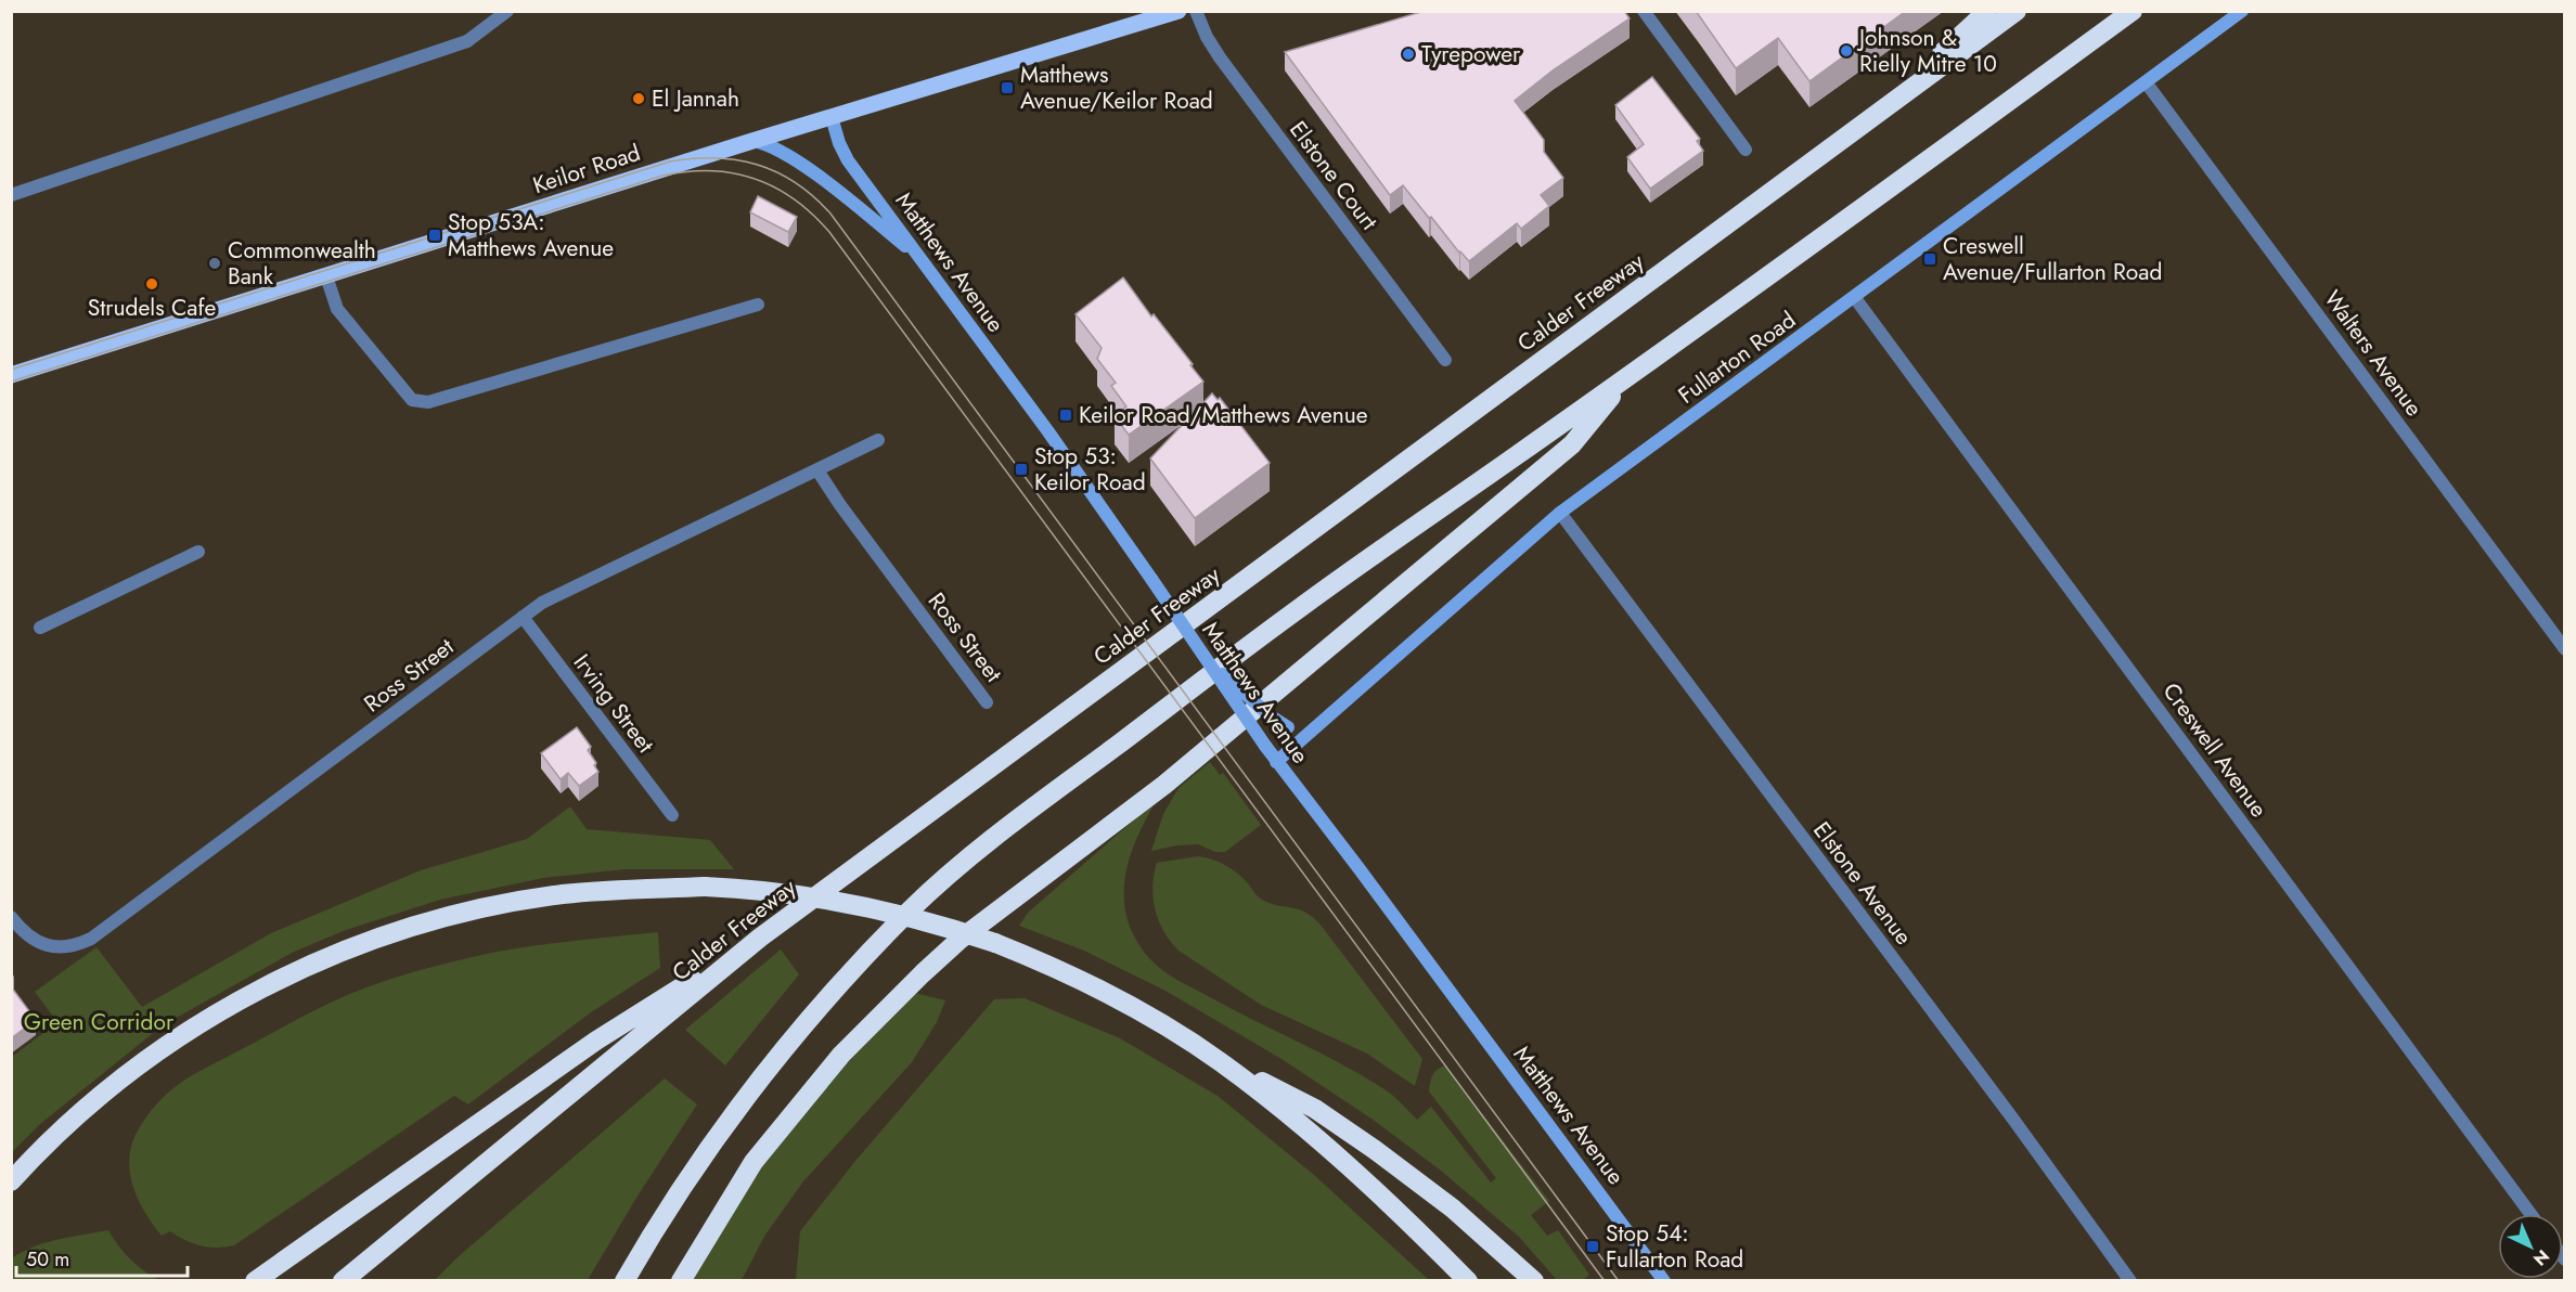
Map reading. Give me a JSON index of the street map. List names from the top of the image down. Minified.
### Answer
{"streets":{"highway":["Calder Freeway"],"main road":["Keilor Road","Matthews Avenue","Fullarton Road"],"street":["Elstone Court","Walters Avenue","Ross Street","Irving Street","Creswell Avenue","Elstone Avenue"]},"crossings":[["Keilor Road","Matthews Avenue"],["Matthews Avenue","Fullarton Road"],["Walters Avenue","Fullarton Road"],["Fullarton Road","Creswell Avenue"],["Fullarton Road","Elstone Avenue"],["Ross Street","Irving Street"]],"parks":["Green Corridor"],"places":{"other":["Johnson & Rielly Mitre 10","Tyrepower","El Jannah","Commonwealth Bank","Strudels Cafe"],"transit":["Matthews Avenue/Keilor Road","Stop 53A: Matthews Avenue","Creswell Avenue/Fullarton Road","Keilor Road/Matthews Avenue","Stop 53: Keilor Road","Stop 54: Fullarton Road"]},"scale_bar":"50 m","north":"bottom right"}
